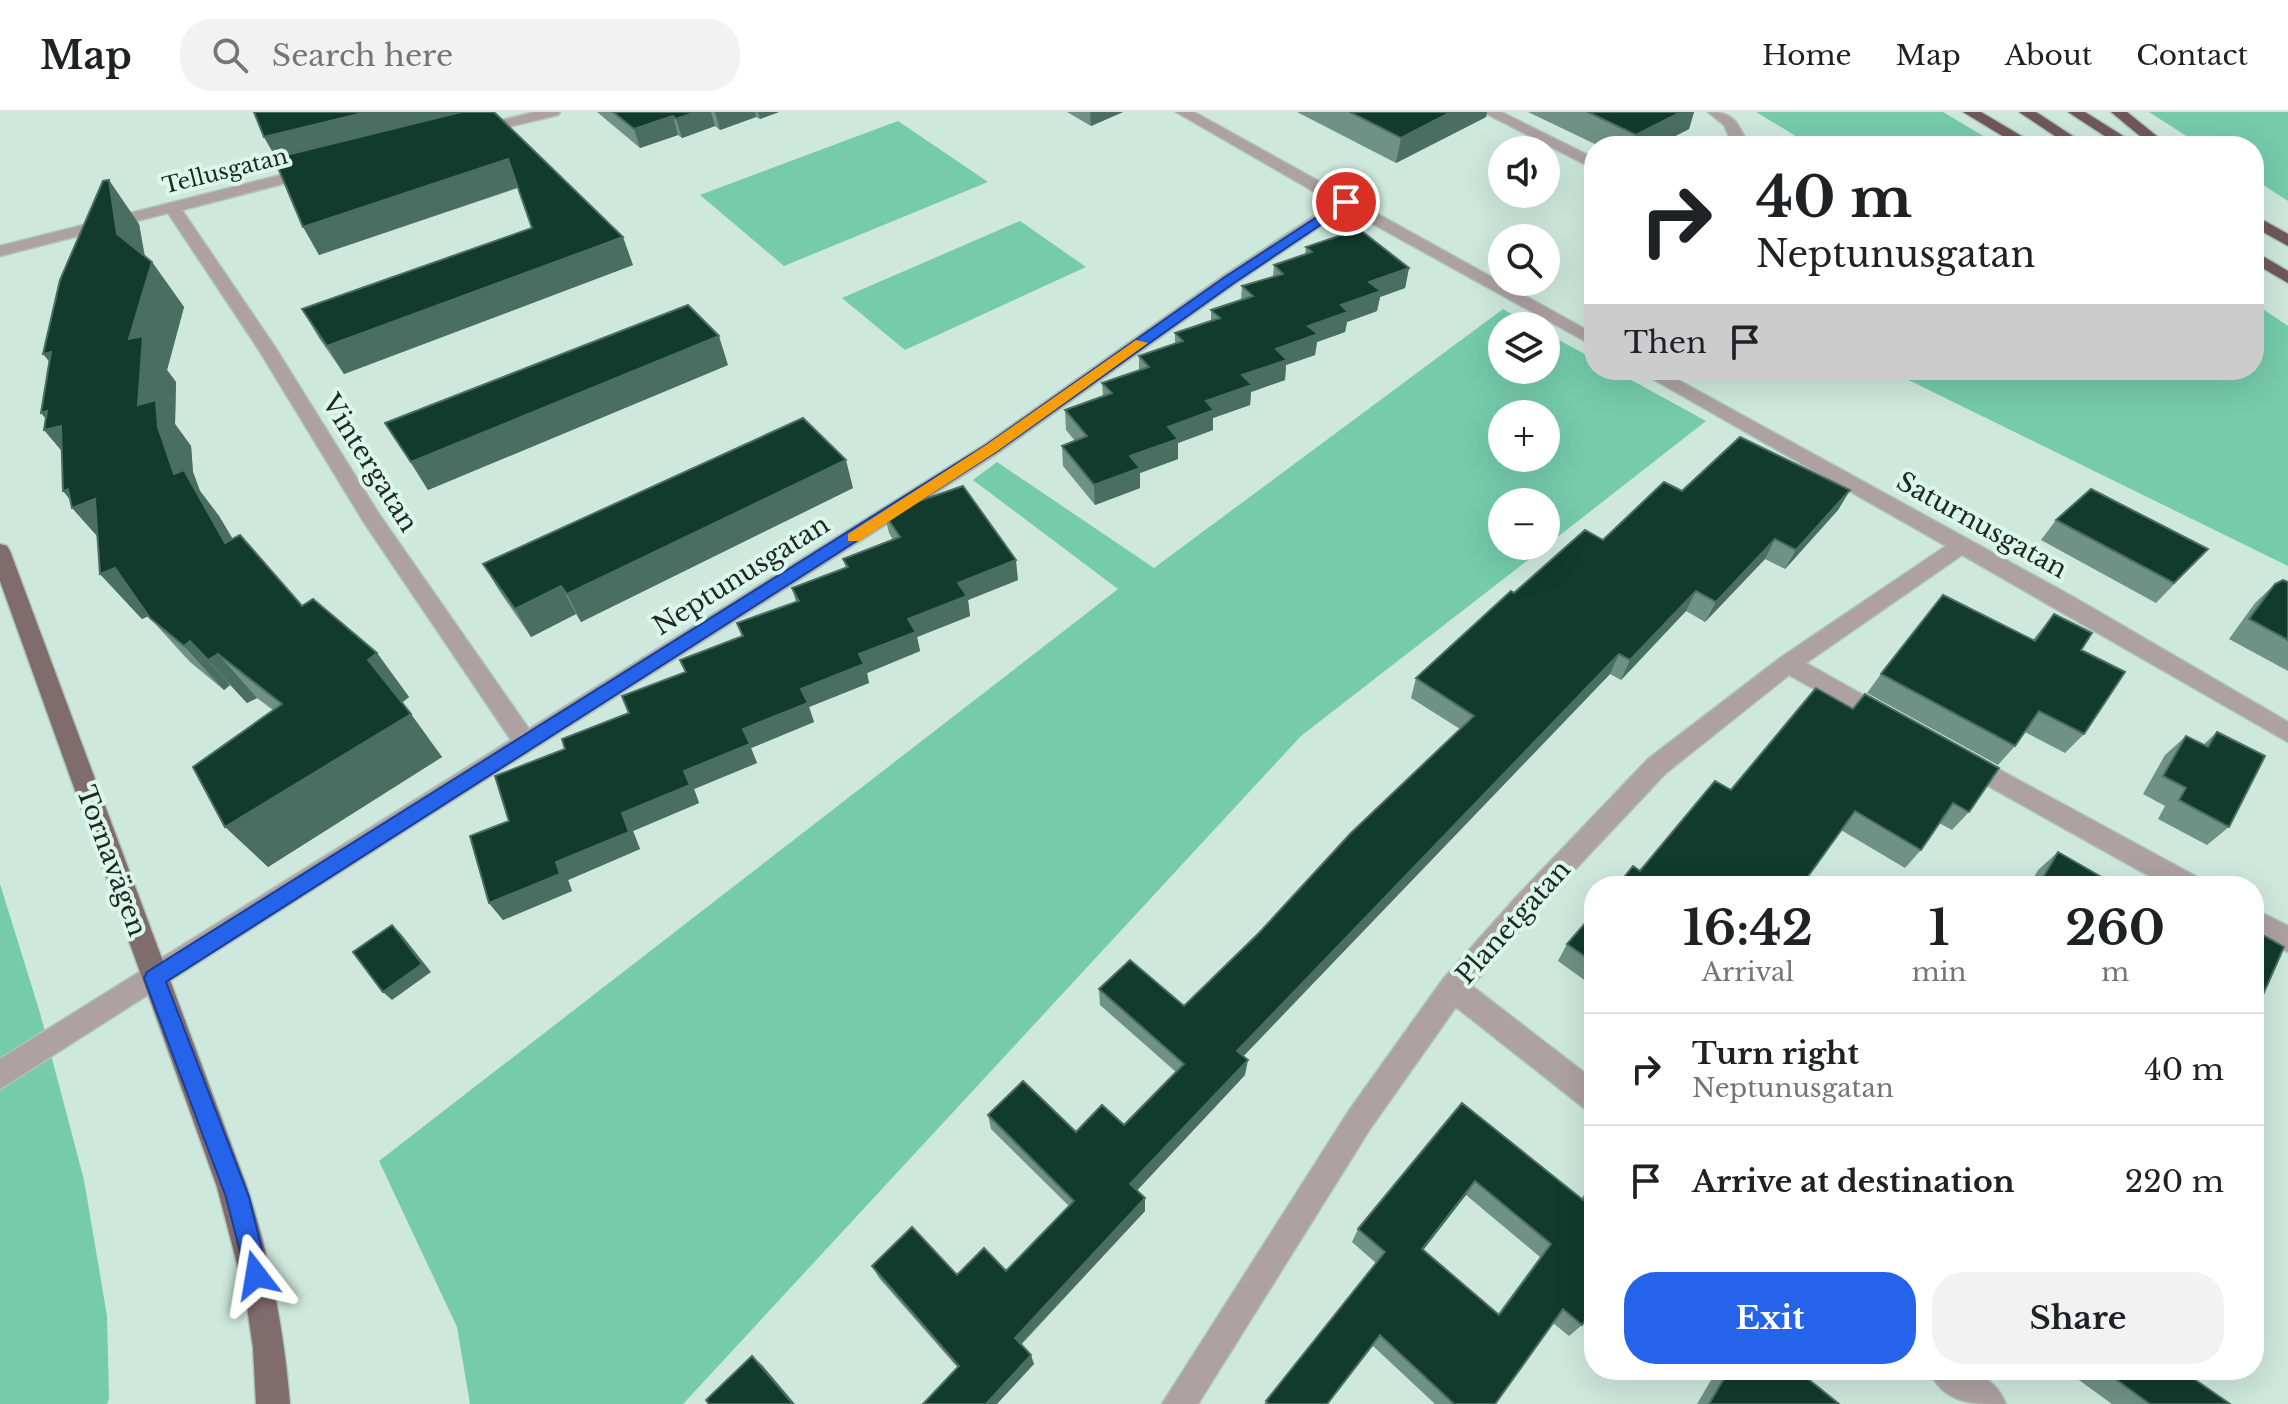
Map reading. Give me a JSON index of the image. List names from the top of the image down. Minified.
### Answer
{"streets":{"main road":["Tornavägen"],"street":["Tellusgatan","Vintergatan","Saturnusgatan","Neptunusgatan","Planetgatan"]},"crossings":[["Tellusgatan","Vintergatan"],["Vintergatan","Neptunusgatan"],["Saturnusgatan","Planetgatan"],["Neptunusgatan","Tornavägen"]],"page":{"header":"Map","search":"Search here","nav":["Home","Map","About","Contact"],"map_buttons":["+","−"],"turn":["40 m","Neptunusgatan"],"then":"Then","eta":["16:42","Arrival","1","min","260","m"],"list":[{"name":"Turn right","note":"Neptunusgatan","value":"40 m"},{"name":"Arrive at destination","value":"220 m"}],"buttons":["Exit","Share"]}}
